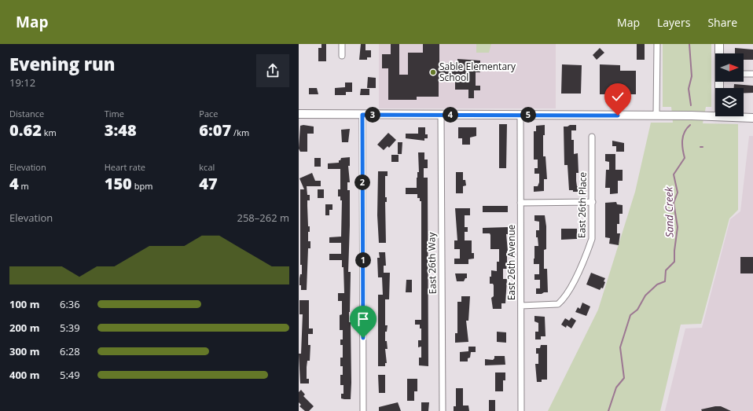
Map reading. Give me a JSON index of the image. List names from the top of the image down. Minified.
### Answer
{"streets":{"street":["East 26th Place","East 26th Avenue","East 26th Way"]},"crossings":[["East 26th Place","East 26th Avenue"]],"water":["Sand Creek"],"places":["Sable Elementary School"],"north":"right","page":{"header":"Map","nav":["Map","Layers","Share"],"heading":["Evening run","19:12"],"stats":[["Distance","0.62 km"],["Time","3:48"],["Pace","6:07 /km"],["Elevation","4 m"],["Heart rate","150 bpm"],["kcal","47"]],"pins":["3","4","5","2","1"],"chart":["Elevation","258–262 m"],"list":[{"name":"100 m","note":"6:36"},{"name":"200 m","note":"5:39"},{"name":"300 m","note":"6:28"},{"name":"400 m","note":"5:49"}]}}
